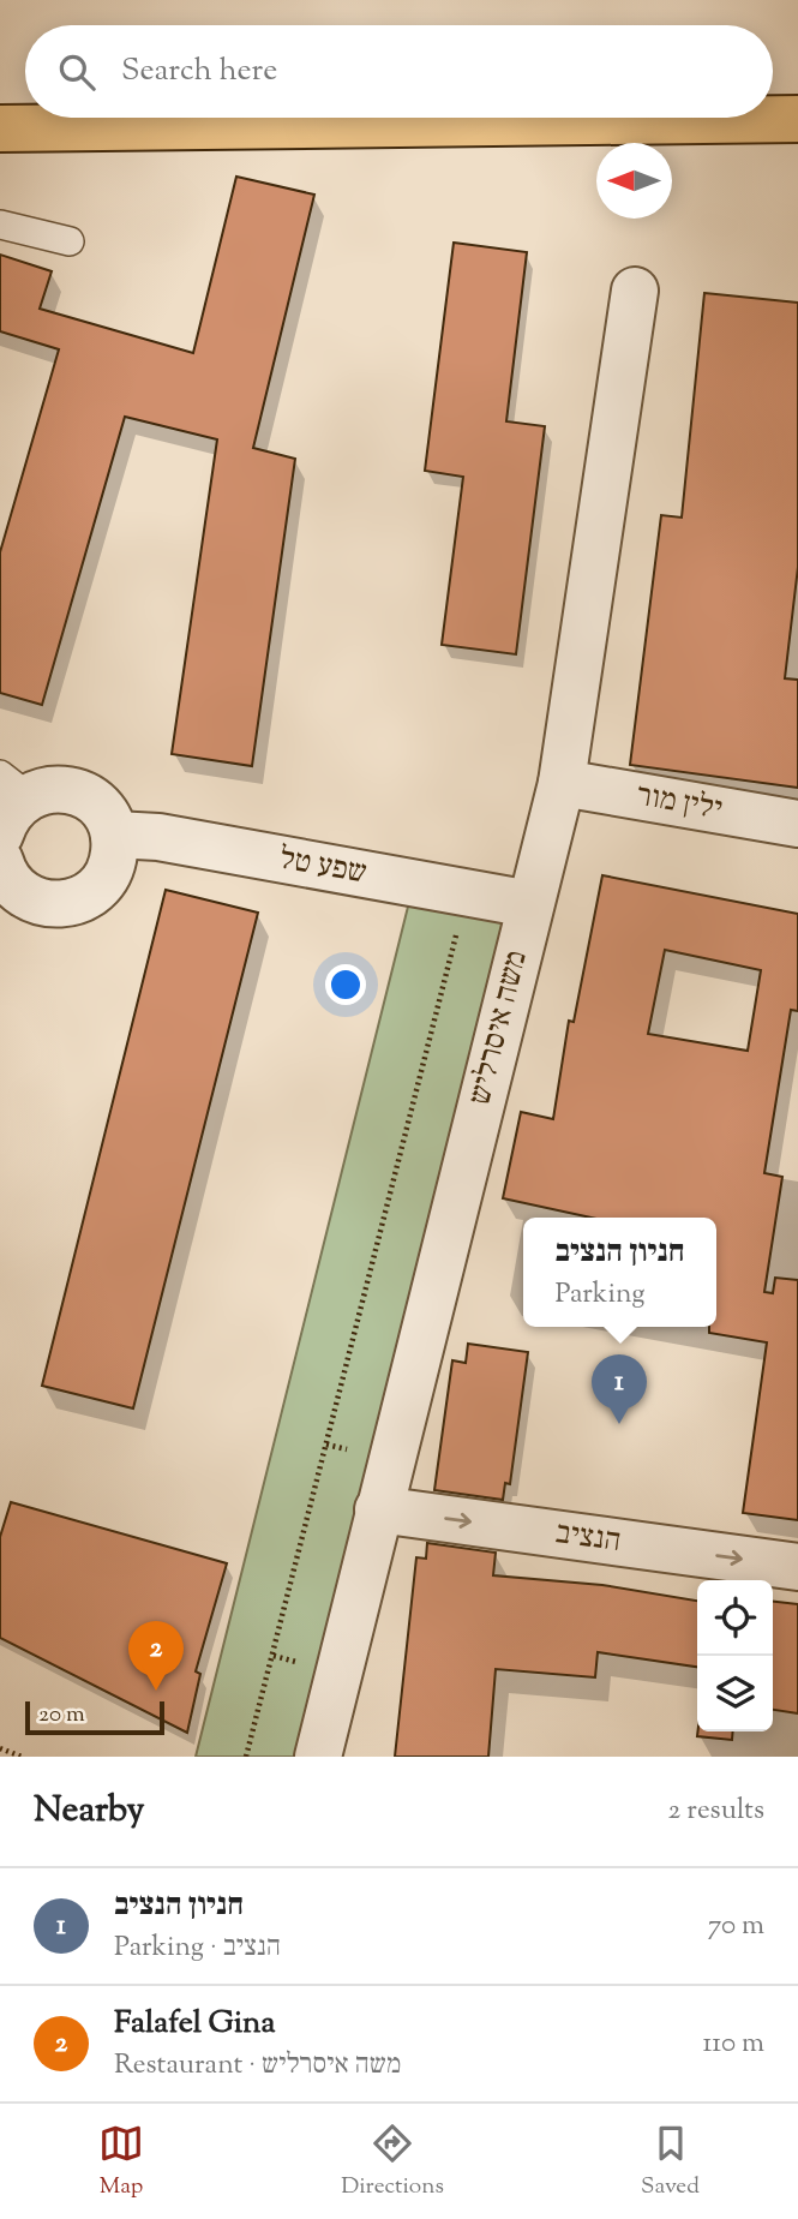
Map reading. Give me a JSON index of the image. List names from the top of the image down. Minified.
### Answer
{"streets":{"street":["ילין מור","שפע טל","משה איסרליש","הנציב"]},"crossings":[["ילין מור","משה איסרליש"],["שפע טל","משה איסרליש"],["משה איסרליש","הנציב"]],"one_way":["הנציב"],"scale_bar":"20 m","north":"left","page":{"search":"Search here","popup":["חניון הנציב","Parking"],"pins":["1","2"],"scale":"20 m","heading":["Nearby","2 results"],"list":[{"mark":"1","name":"חניון הנציב","note":"Parking · הנציב","value":"70 m"},{"mark":"2","name":"Falafel Gina","note":"Restaurant · משה איסרליש","value":"110 m"}],"nav":["Map","Directions","Saved"]}}
